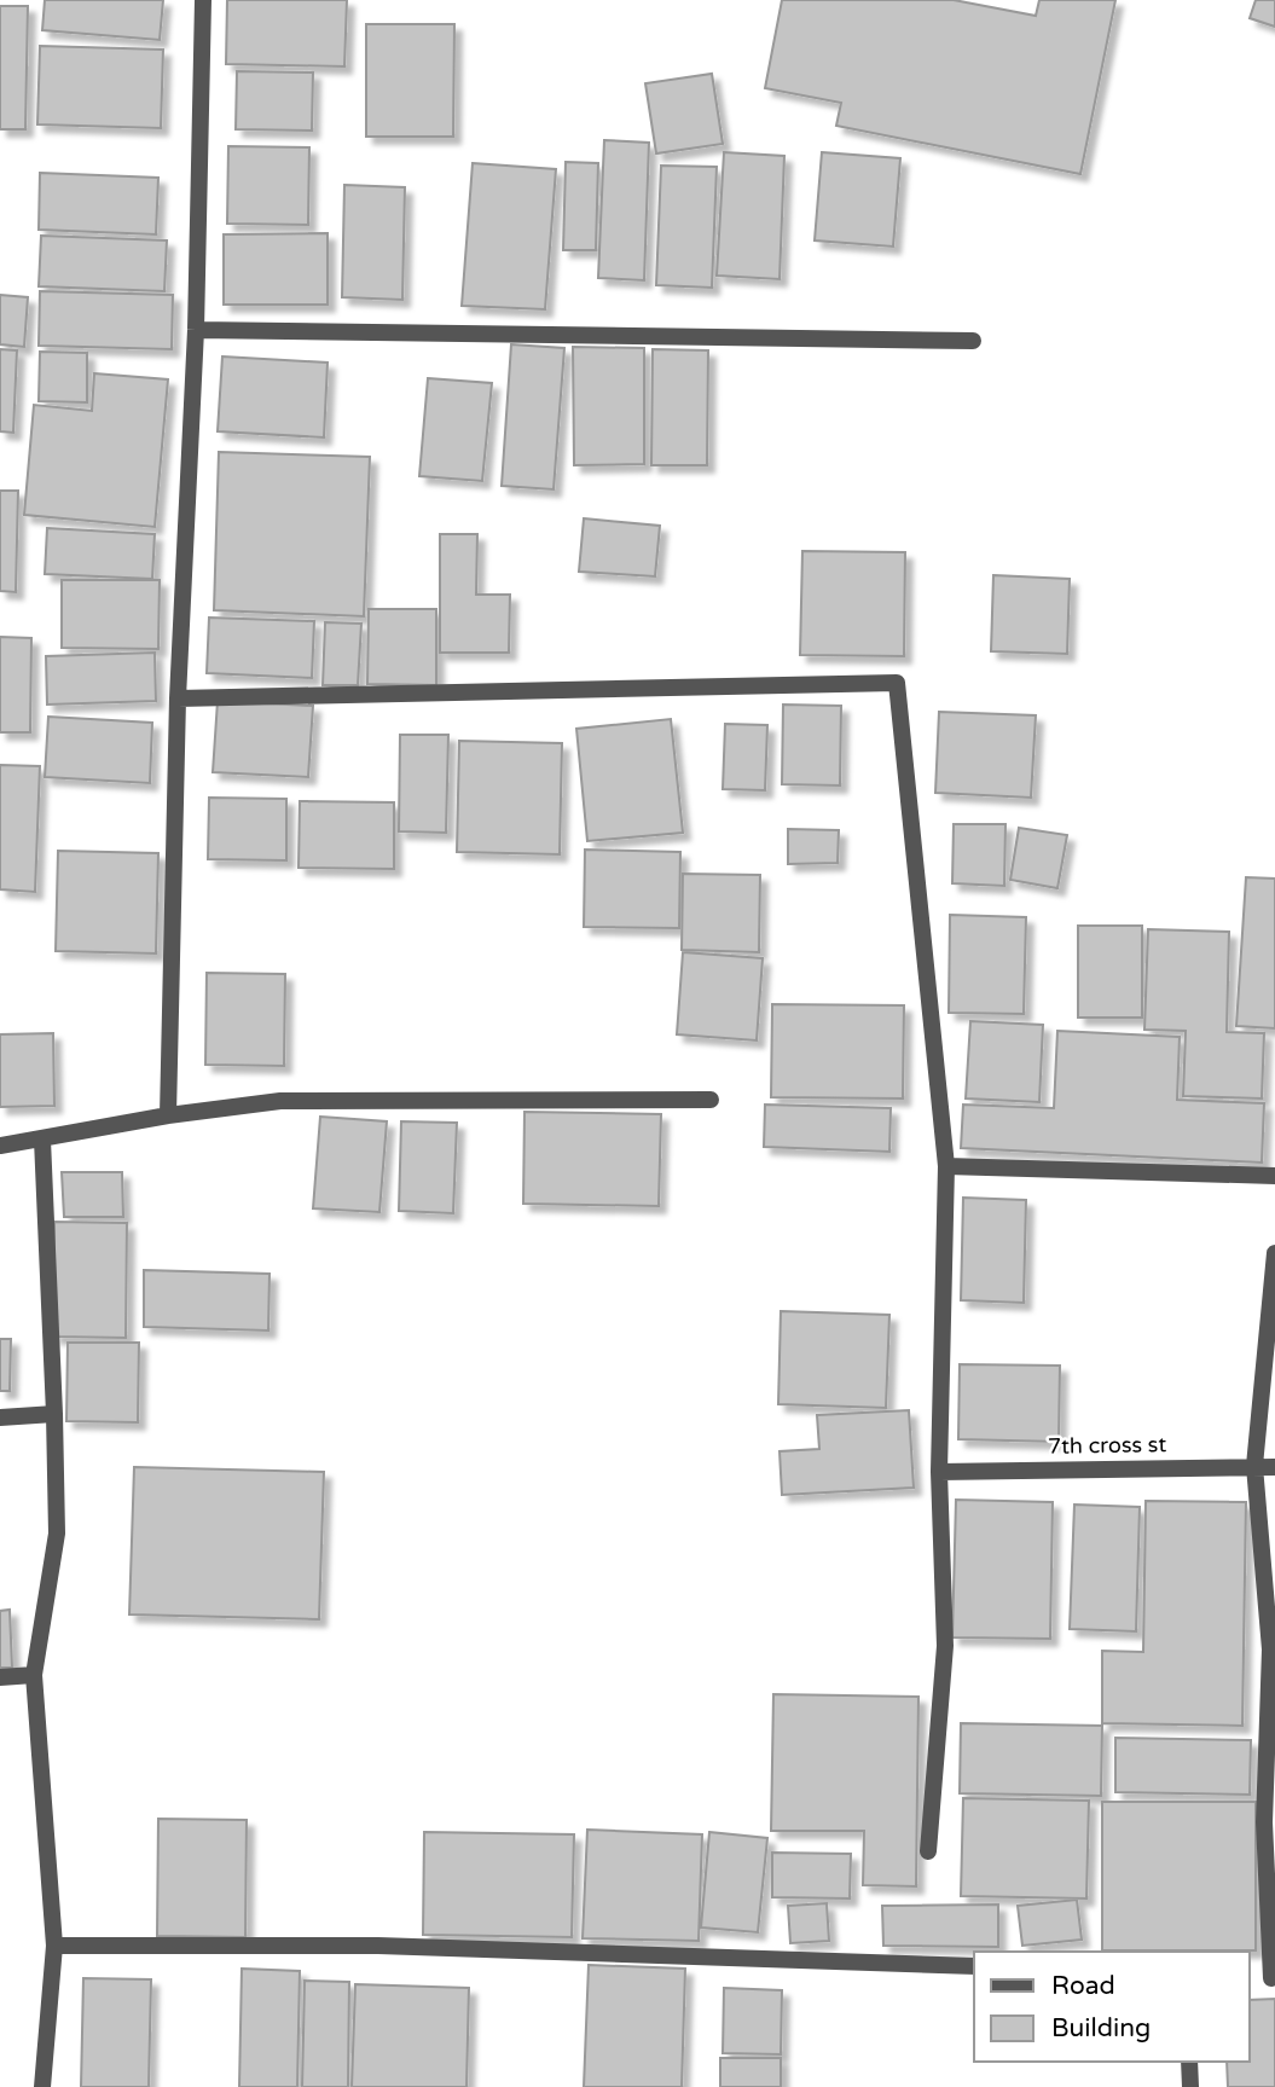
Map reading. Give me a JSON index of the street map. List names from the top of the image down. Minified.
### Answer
{"streets":{"street":["7th cross st"]},"legend":["Road","Building"]}
